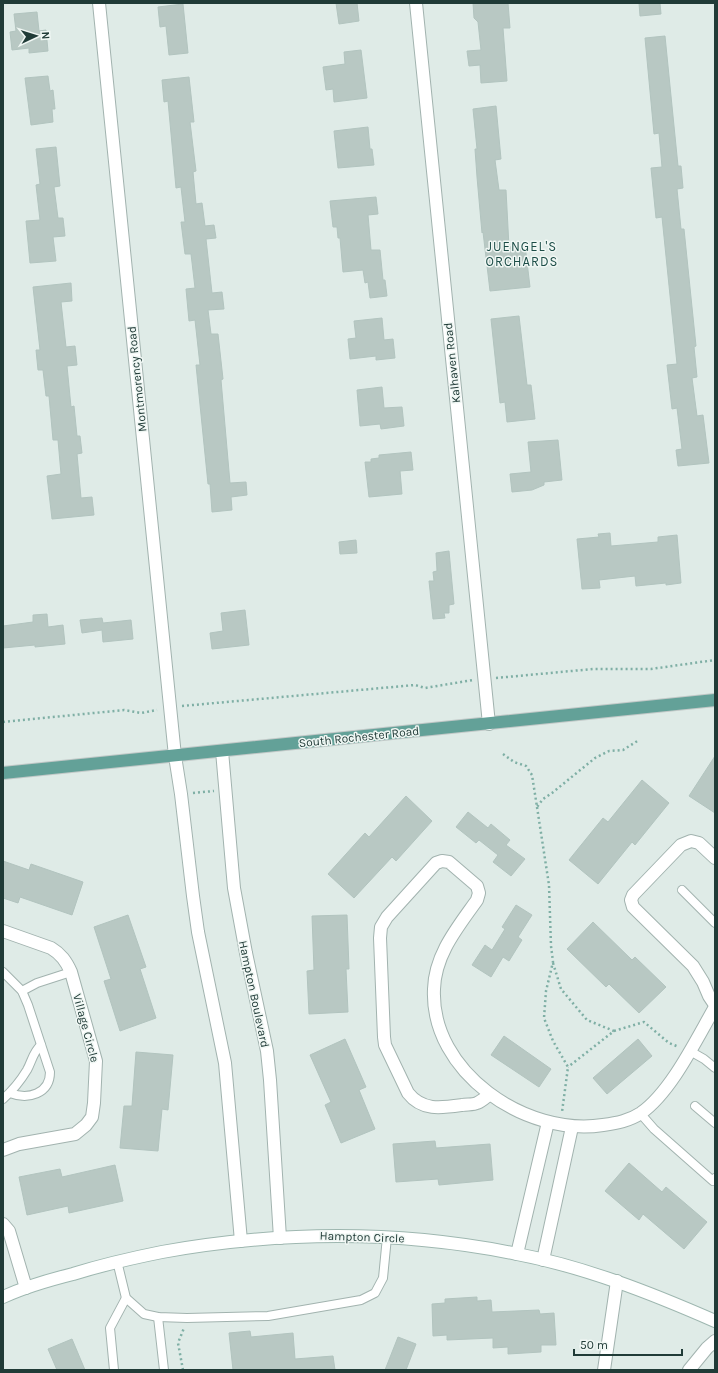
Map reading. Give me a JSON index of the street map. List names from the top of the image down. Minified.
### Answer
{"streets":{"main road":["South Rochester Road"],"street":["Kalhaven Road","Montmorency Road","Hampton Boulevard","Village Circle","Hampton Circle"]},"crossings":[["Kalhaven Road","South Rochester Road"],["Montmorency Road","South Rochester Road"],["South Rochester Road","Hampton Boulevard"],["Hampton Boulevard","Hampton Circle"]],"districts":["JUENGEL'S ORCHARDS"],"scale_bar":"50 m","north":"right"}
